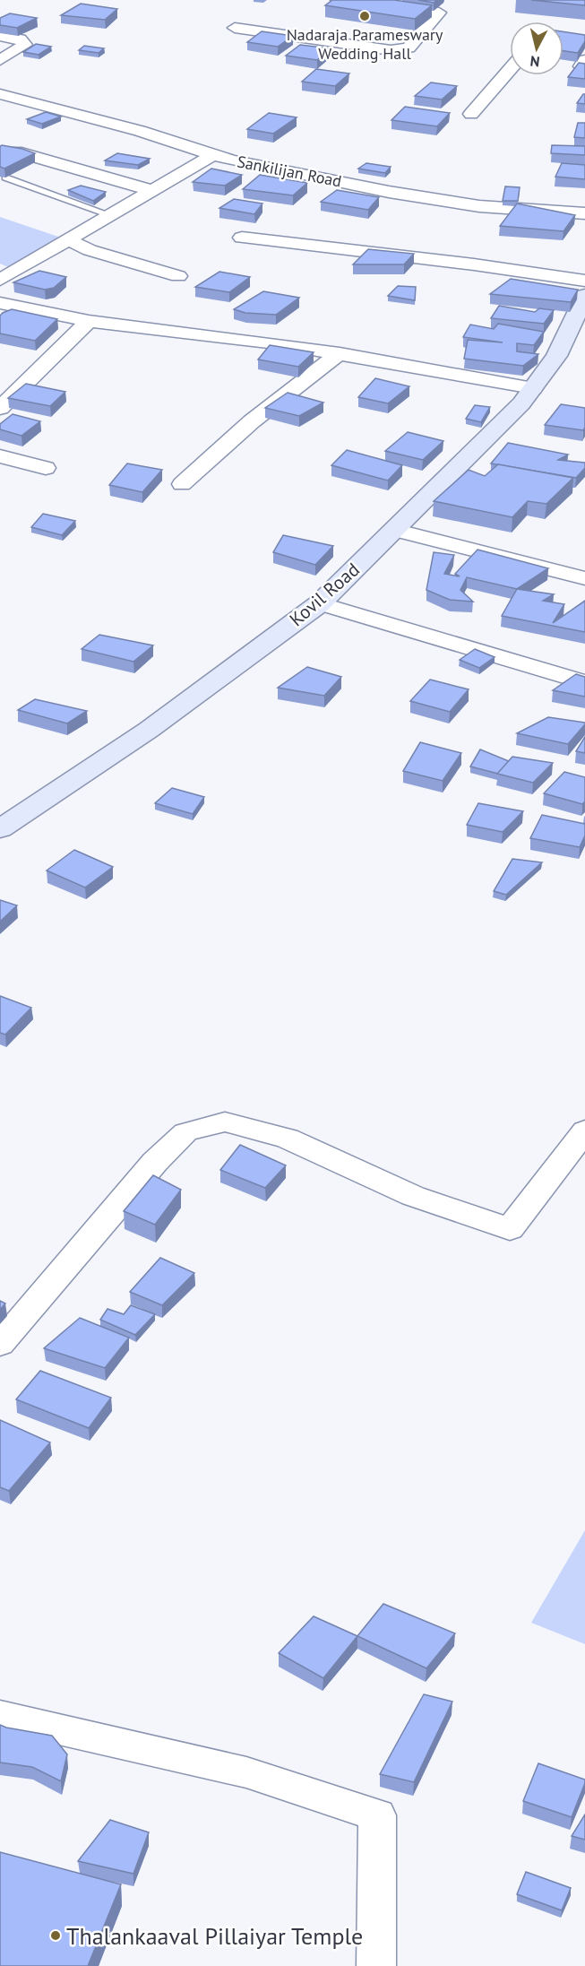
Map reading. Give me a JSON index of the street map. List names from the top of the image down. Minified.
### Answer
{"streets":{"street":["Sankilijan Road","Kovil Road"]},"places":["Nadaraja Parameswary Wedding Hall","Thalankaaval Pillaiyar Temple"],"north":"bottom"}
